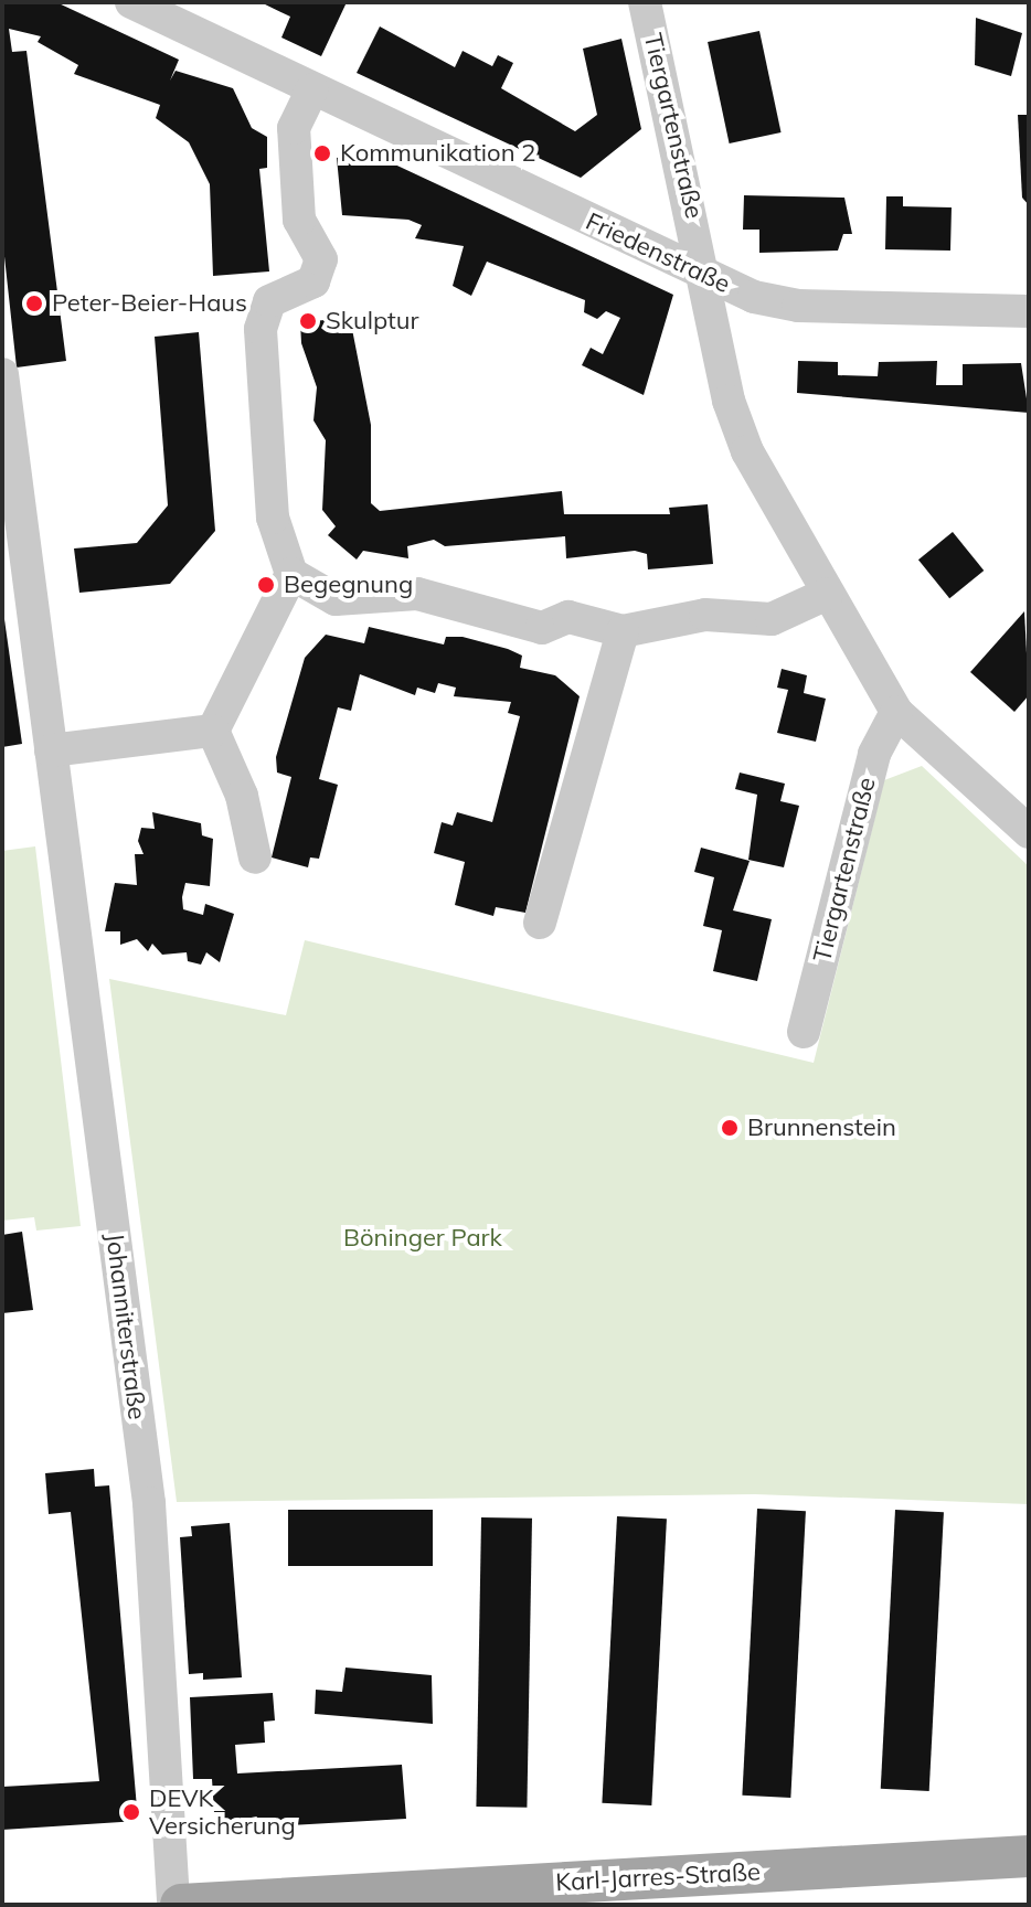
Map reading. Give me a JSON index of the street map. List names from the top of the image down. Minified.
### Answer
{"streets":{"main road":["Karl-Jarres-Straße"],"street":["Tiergartenstraße","Friedenstraße","Johanniterstraße"]},"crossings":[["Tiergartenstraße","Friedenstraße"]],"parks":["Böninger Park"],"places":["Kommunikation 2","Peter-Beier-Haus","Skulptur","Begegnung","Brunnenstein","DEVK Versicherung"]}
